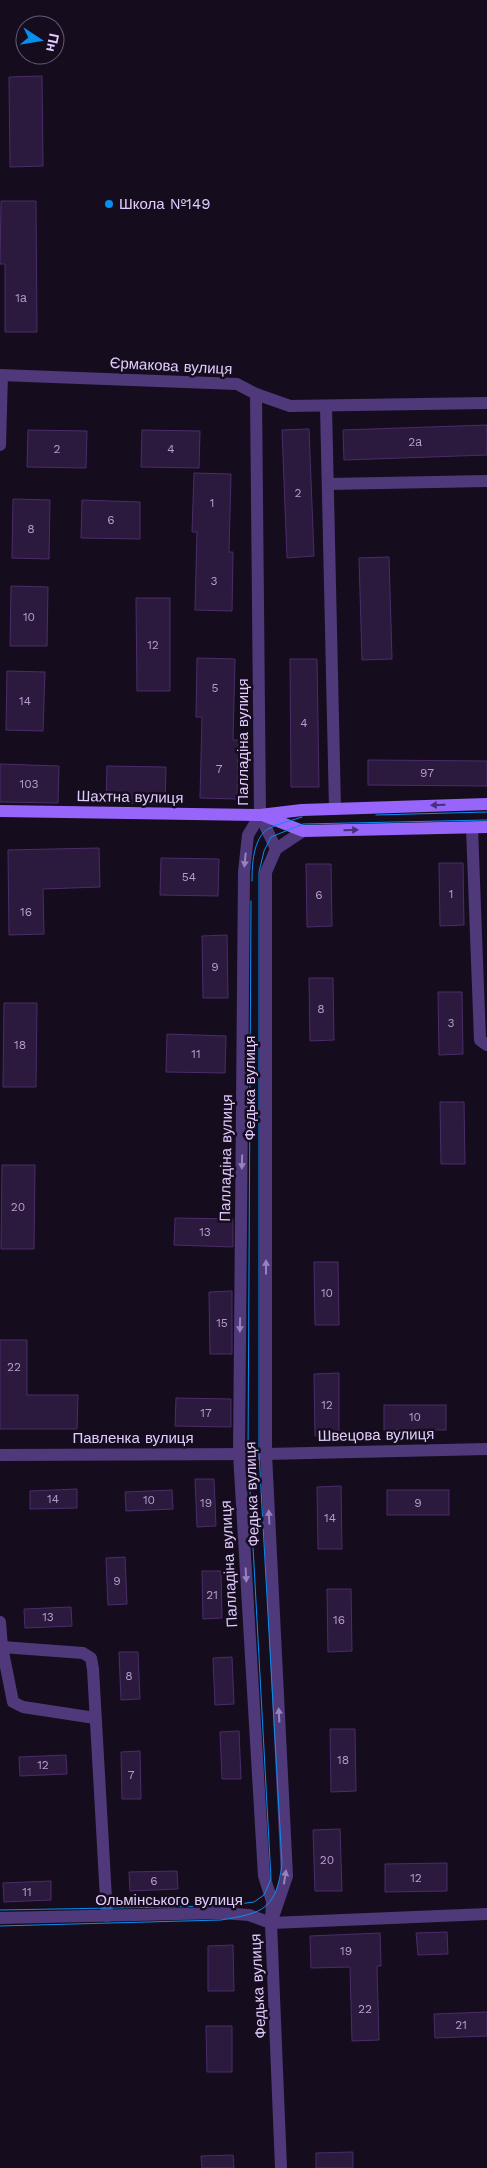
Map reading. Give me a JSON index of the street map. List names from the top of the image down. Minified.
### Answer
{"streets":{"main road":["Шахтна вулиця"],"street":["Єрмакова вулиця","Палладіна вулиця","Федька вулиця","Швецова вулиця","Павленка вулиця","Ольмінського вулиця"]},"crossings":[["Єрмакова вулиця","Палладіна вулиця"],["Палладіна вулиця","Шахтна вулиця"],["Палладіна вулиця","Федька вулиця"],["Палладіна вулиця","Павленка вулиця"],["Палладіна вулиця","Ольмінського вулиця"],["Федька вулиця","Швецова вулиця"],["Федька вулиця","Павленка вулиця"],["Федька вулиця","Ольмінського вулиця"],["Швецова вулиця","Павленка вулиця"]],"one_way":["Палладіна вулиця","Федька вулиця"],"places":["Школа №149"],"house_numbers":["1а","2а","2","4","2","1","6","8","3","10","12","5","14","4","7","97","103","54","1","6","16","9","8","3","18","11","20","13","10","15","22","12","17","10","14","10","19","9","14","9","21","13","16","8","18","12","7","20","12","6","11","19","22","21"],"north":"right"}
